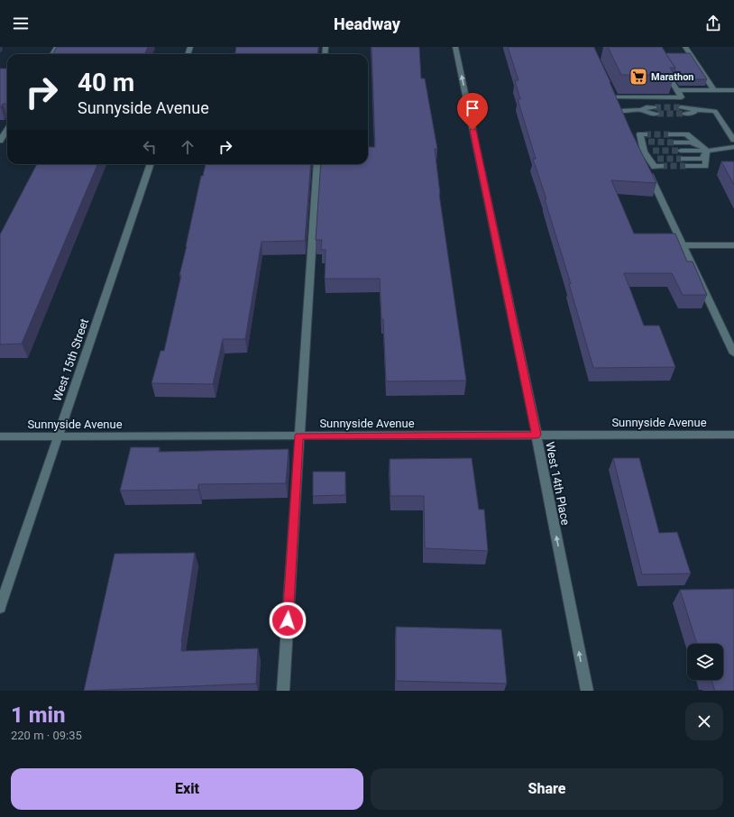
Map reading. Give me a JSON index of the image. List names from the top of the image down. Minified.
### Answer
{"streets":{"street":["West 15th Street","Sunnyside Avenue","West 14th Place"]},"crossings":[["West 15th Street","Sunnyside Avenue"],["Sunnyside Avenue","West 14th Place"]],"one_way":["West 14th Place"],"places":{"supermarket":["Marathon"]},"page":{"header":"Headway","turn":["40 m","Sunnyside Avenue"],"heading":["1 min","220 m · 09:35"],"buttons":["Exit","Share"]}}
